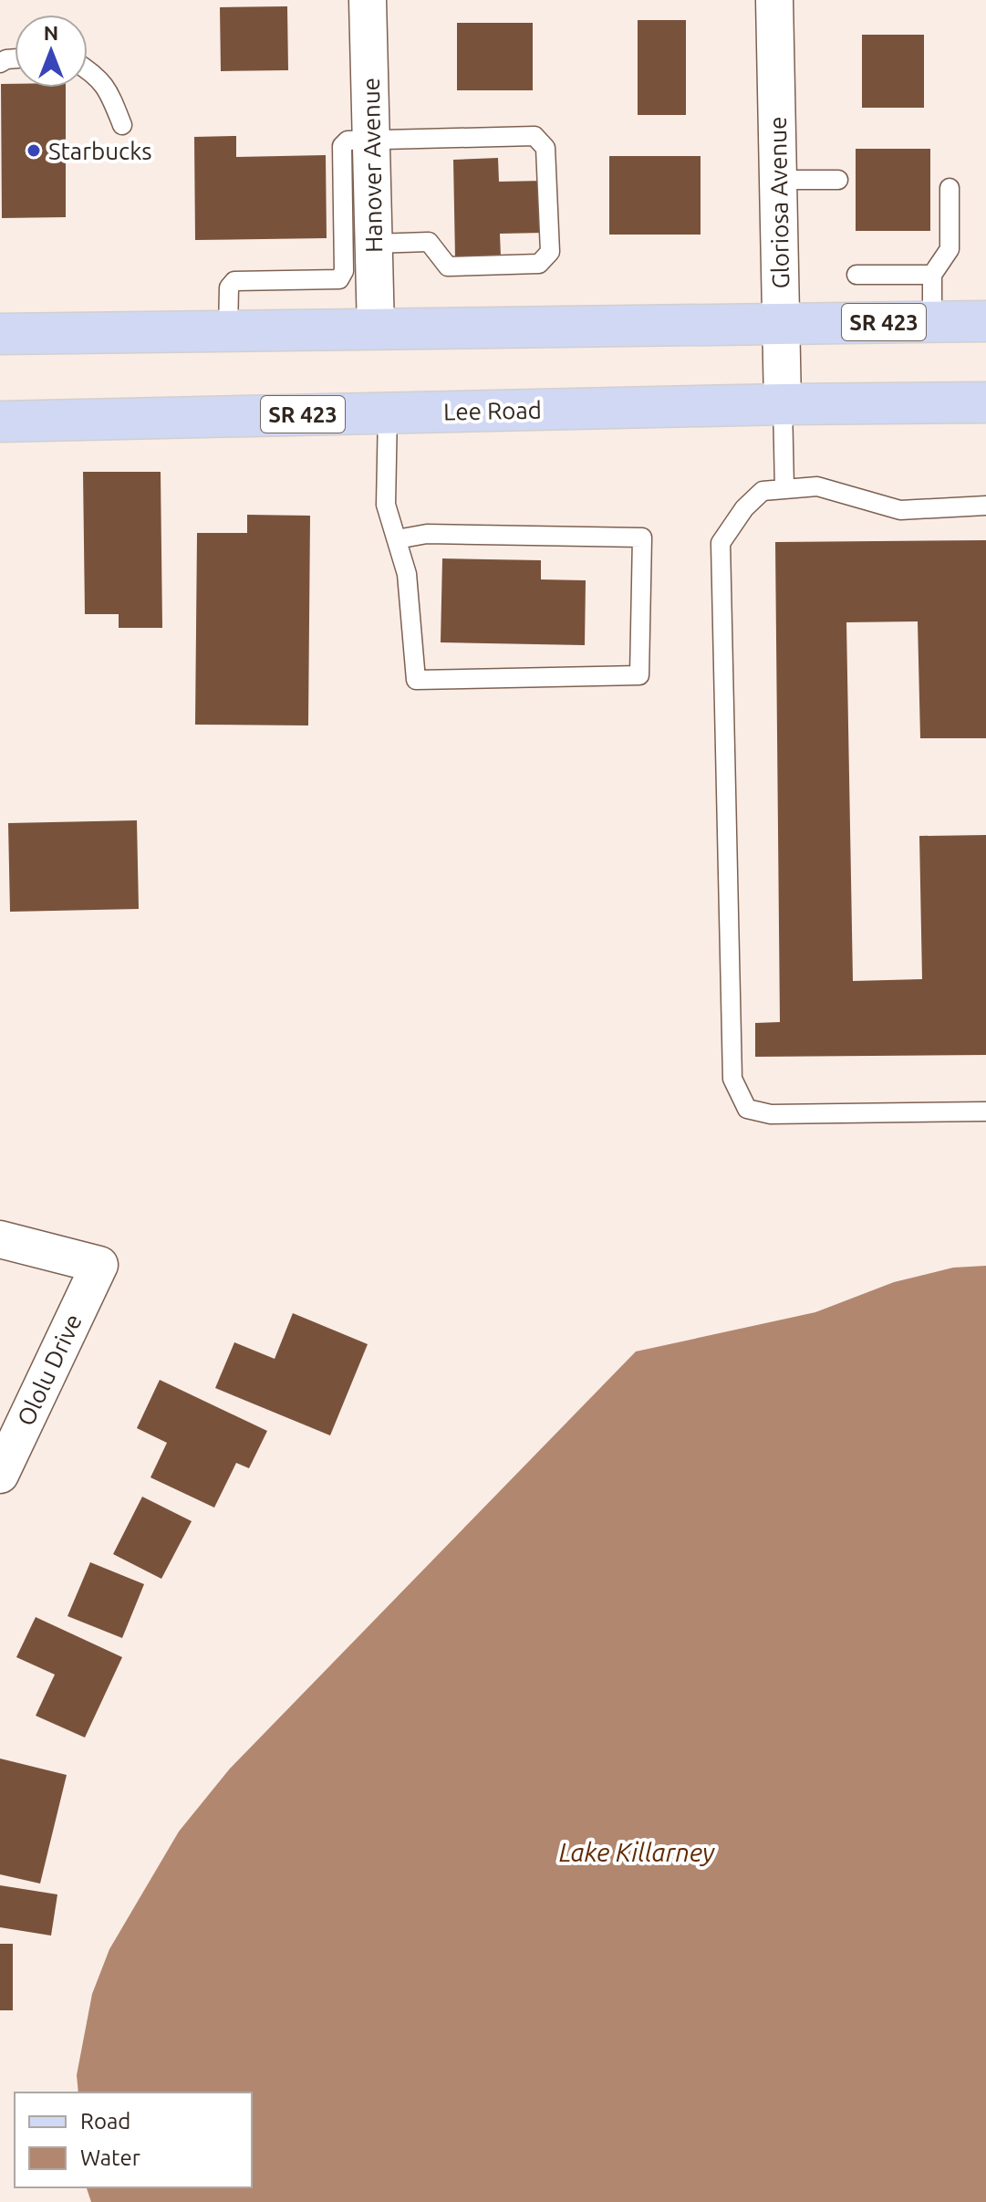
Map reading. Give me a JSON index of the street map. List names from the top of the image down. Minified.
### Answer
{"streets":{"main road":["SR 423","Lee Road"],"street":["Hanover Avenue","Gloriosa Avenue","Ololu Drive"]},"crossings":[["Hanover Avenue","SR 423"],["Gloriosa Avenue","SR 423"],["Gloriosa Avenue","Lee Road"]],"water":["Lake Killarney"],"places":["Starbucks"],"legend":["Road","Water"],"north":"top"}
